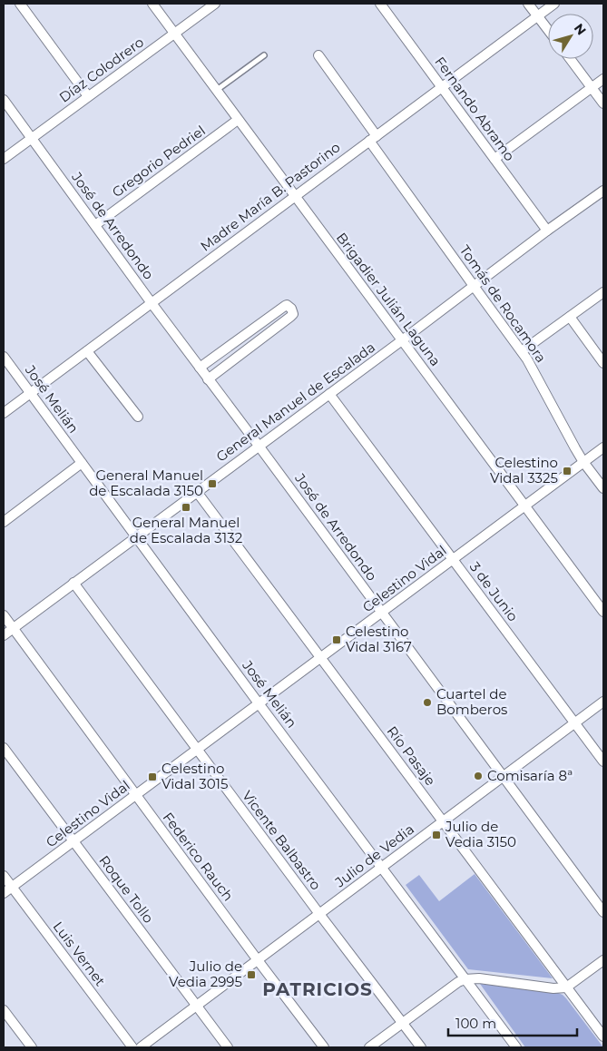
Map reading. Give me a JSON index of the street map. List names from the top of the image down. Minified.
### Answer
{"streets":{"street":["Díaz Colodrero","Fernando Abramo","Gregorio Pedriel","Madre María B. Pastorino","José de Arredondo","Brigadier Julián Laguna","Tomás de Rocamora","José Melián","General Manuel de Escalada","Celestino Vidal","3 de Junio","Río Pasaje","Vicente Balbastro","Julio de Vedia","Federico Rauch","Roque Tollo","Luis Vernet"]},"crossings":[["Díaz Colodrero","José de Arredondo"],["Díaz Colodrero","Brigadier Julián Laguna"],["Fernando Abramo","Madre María B. Pastorino"],["Fernando Abramo","General Manuel de Escalada"],["Gregorio Pedriel","José de Arredondo"],["Gregorio Pedriel","Brigadier Julián Laguna"],["Madre María B. Pastorino","José de Arredondo"],["Madre María B. Pastorino","Brigadier Julián Laguna"],["Madre María B. Pastorino","Tomás de Rocamora"],["Madre María B. Pastorino","José Melián"],["José de Arredondo","General Manuel de Escalada"],["José de Arredondo","Celestino Vidal"],["José de Arredondo","Julio de Vedia"],["Brigadier Julián Laguna","General Manuel de Escalada"],["Brigadier Julián Laguna","Celestino Vidal"],["Tomás de Rocamora","General Manuel de Escalada"],["Tomás de Rocamora","Celestino Vidal"],["José Melián","General Manuel de Escalada"],["José Melián","Celestino Vidal"],["José Melián","Julio de Vedia"],["General Manuel de Escalada","3 de Junio"],["General Manuel de Escalada","Río Pasaje"],["General Manuel de Escalada","Vicente Balbastro"],["General Manuel de Escalada","Federico Rauch"],["Celestino Vidal","3 de Junio"],["Celestino Vidal","Río Pasaje"],["Celestino Vidal","Vicente Balbastro"],["Celestino Vidal","Federico Rauch"],["Celestino Vidal","Roque Tollo"],["Celestino Vidal","Luis Vernet"],["3 de Junio","Julio de Vedia"],["Río Pasaje","Julio de Vedia"],["Vicente Balbastro","Julio de Vedia"],["Julio de Vedia","Federico Rauch"],["Julio de Vedia","Roque Tollo"]],"districts":["PATRICIOS"],"places":{"transit":["Celestino Vidal 3325","General Manuel de Escalada 3150","General Manuel de Escalada 3132","Celestino Vidal 3167","Celestino Vidal 3015","Julio de Vedia 3150","Julio de Vedia 2995"],"other":["Cuartel de Bomberos","Comisaría 8ª"]},"scale_bar":"100 m","north":"top right"}
